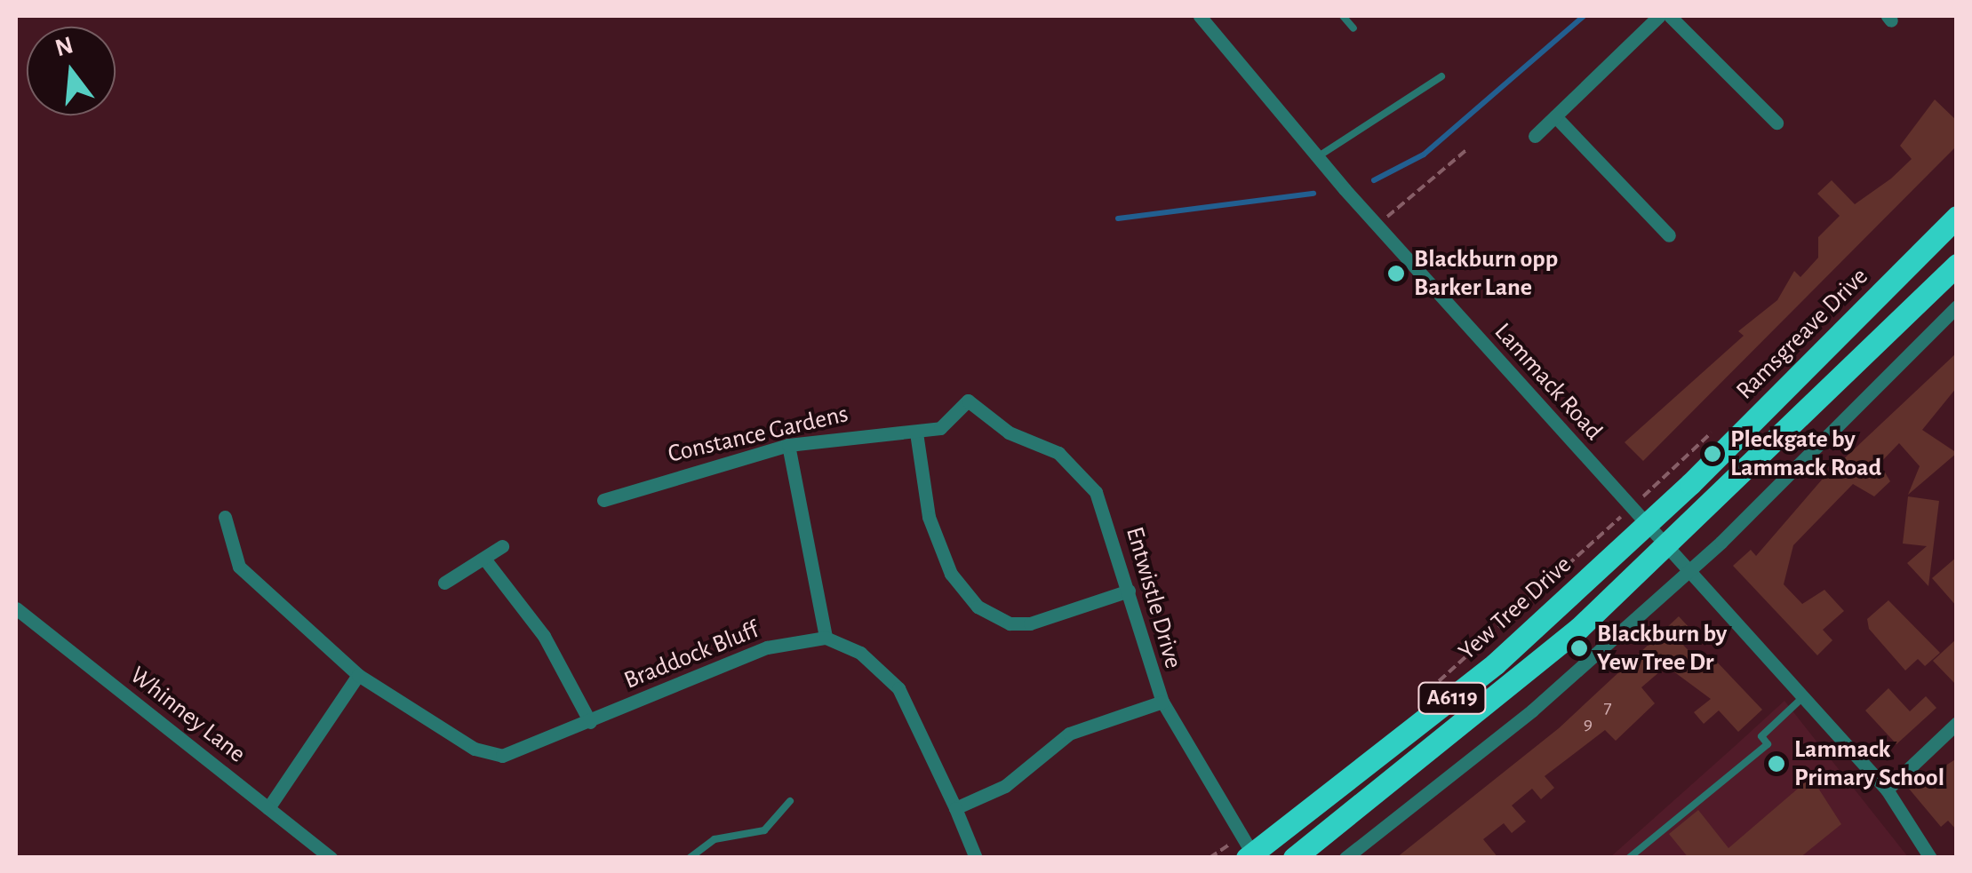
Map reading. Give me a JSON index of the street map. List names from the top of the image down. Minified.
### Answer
{"streets":{"highway":["Ramsgreave Drive","Yew Tree Drive","A6119"],"street":["Lammack Road","Constance Gardens","Entwistle Drive","Braddock Bluff","Whinney Lane"]},"crossings":[["Ramsgreave Drive","Lammack Road"],["Ramsgreave Drive","Yew Tree Drive"],["Lammack Road","Yew Tree Drive"],["Lammack Road","A6119"],["Constance Gardens","Entwistle Drive"],["Entwistle Drive","Yew Tree Drive"]],"places":["Blackburn opp Barker Lane","Pleckgate by Lammack Road","Blackburn by Yew Tree Dr","Lammack Primary School"],"house_numbers":["7","9"],"north":"top"}
